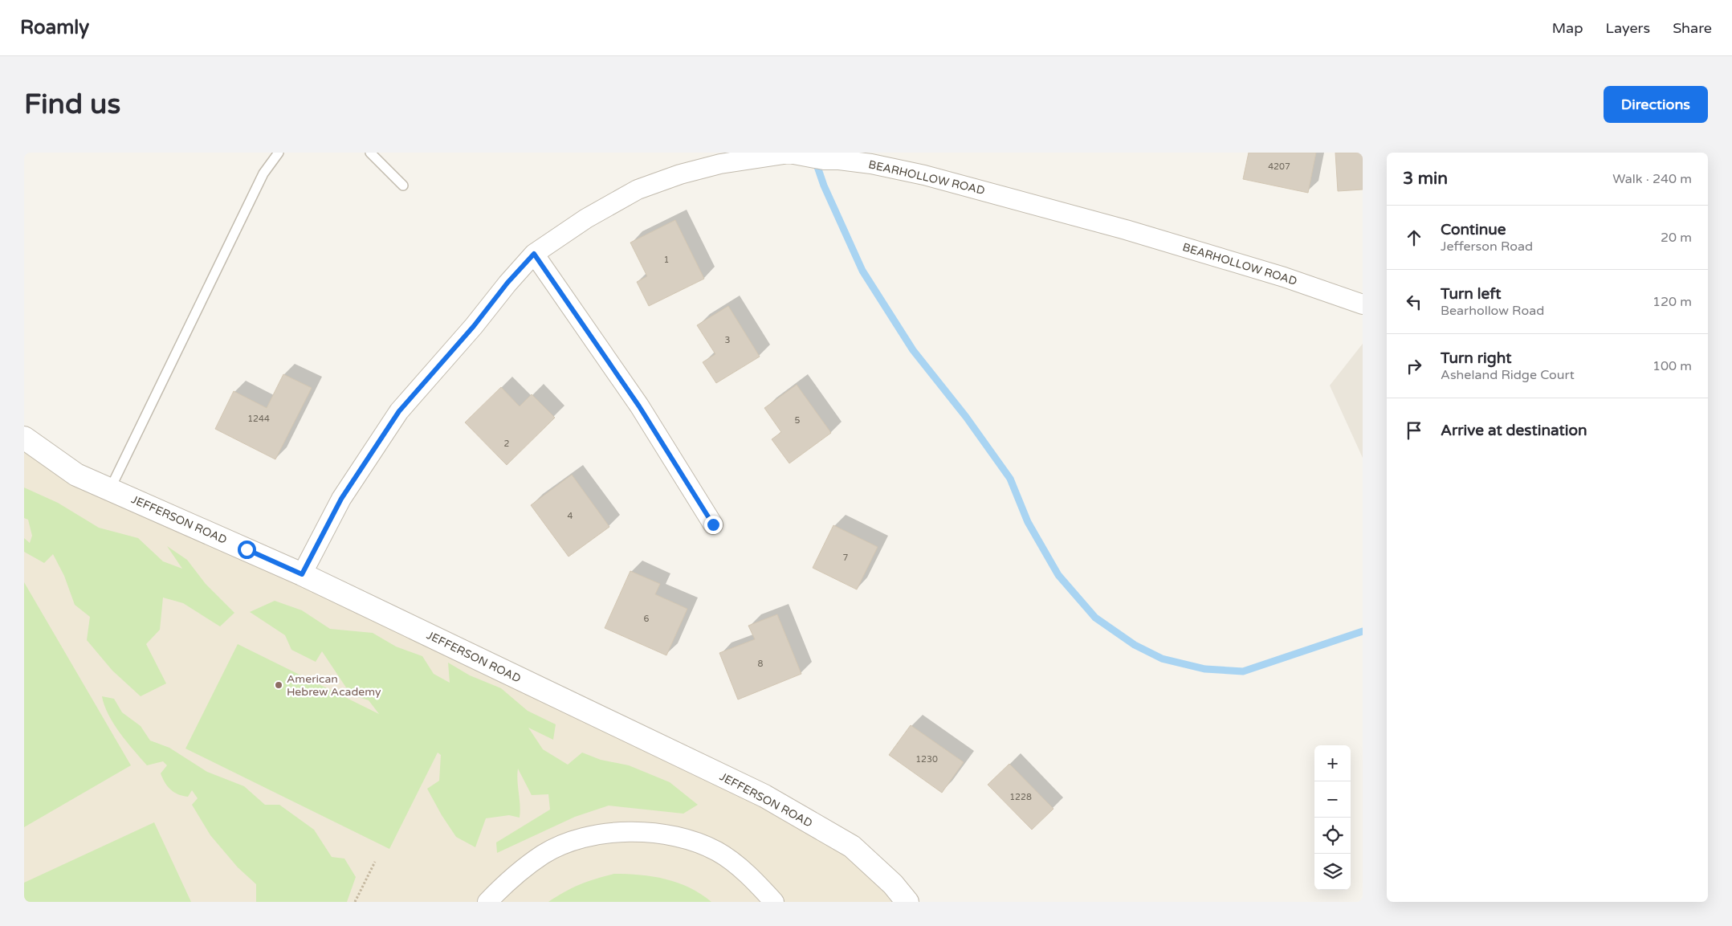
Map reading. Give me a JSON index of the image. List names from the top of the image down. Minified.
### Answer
{"streets":{"street":["BEARHOLLOW ROAD","JEFFERSON ROAD"]},"crossings":[["BEARHOLLOW ROAD","JEFFERSON ROAD"]],"places":["American Hebrew Academy"],"house_numbers":["4207","1","3","1244","5","2","4","7","6","8","1230","1228"],"page":{"header":"Roamly","nav":["Map","Layers","Share"],"buttons":"Directions","title":"Find us","heading":["3 min","Walk · 240 m"],"list":[["Continue","Jefferson Road","20 m"],["Turn left","Bearhollow Road","120 m"],["Turn right","Asheland Ridge Court","100 m"],"Arrive at destination"],"map_buttons":["+","−"]}}
